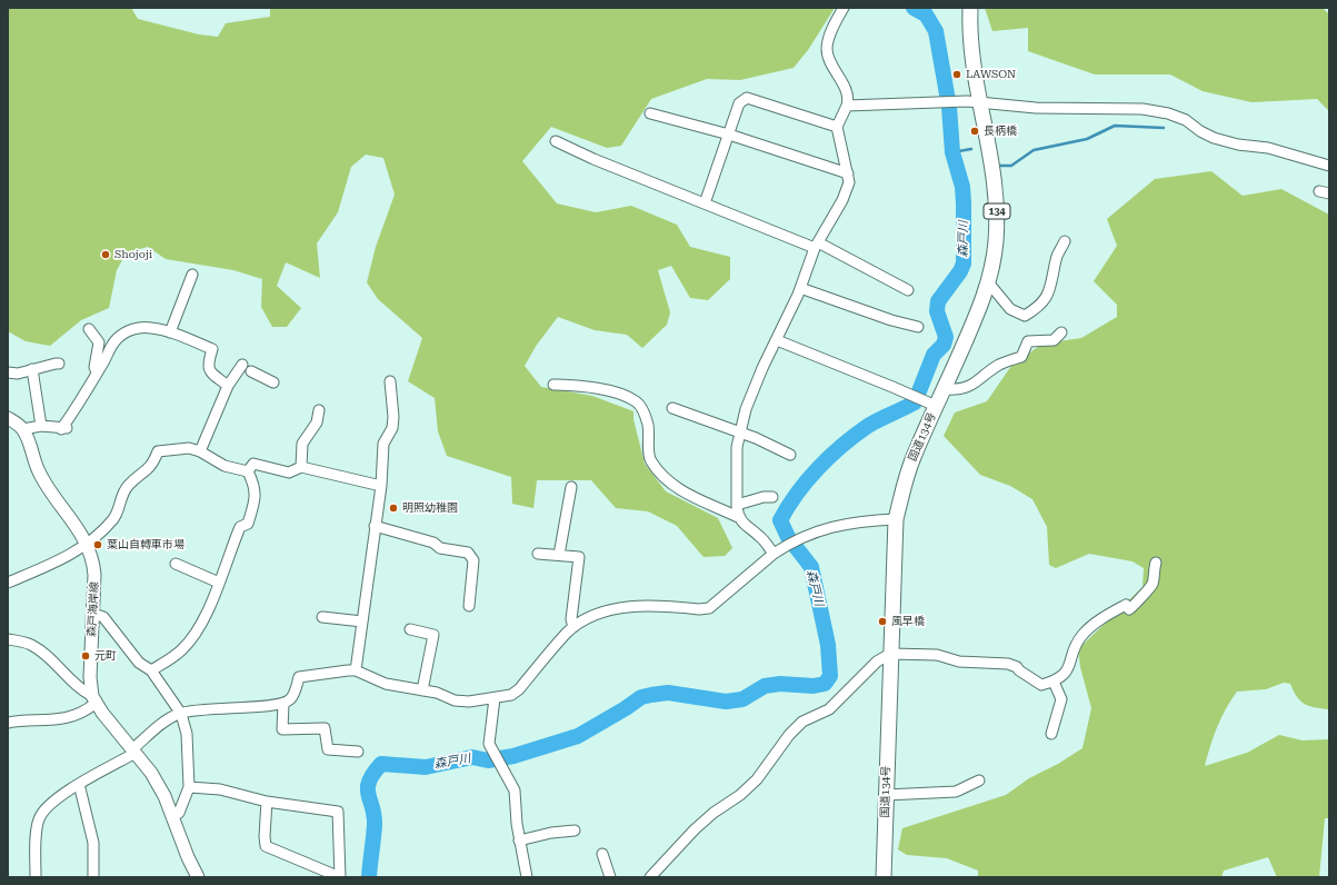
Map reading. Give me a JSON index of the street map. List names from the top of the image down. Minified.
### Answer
{"streets":{"highway":["134","国道134号"],"main road":["森戸海岸線"]},"water":["森戸川"],"places":["LAWSON","長柄橋","Shojoji","明照幼稚園","葉山自轉車市場","風早橋","元町"]}
